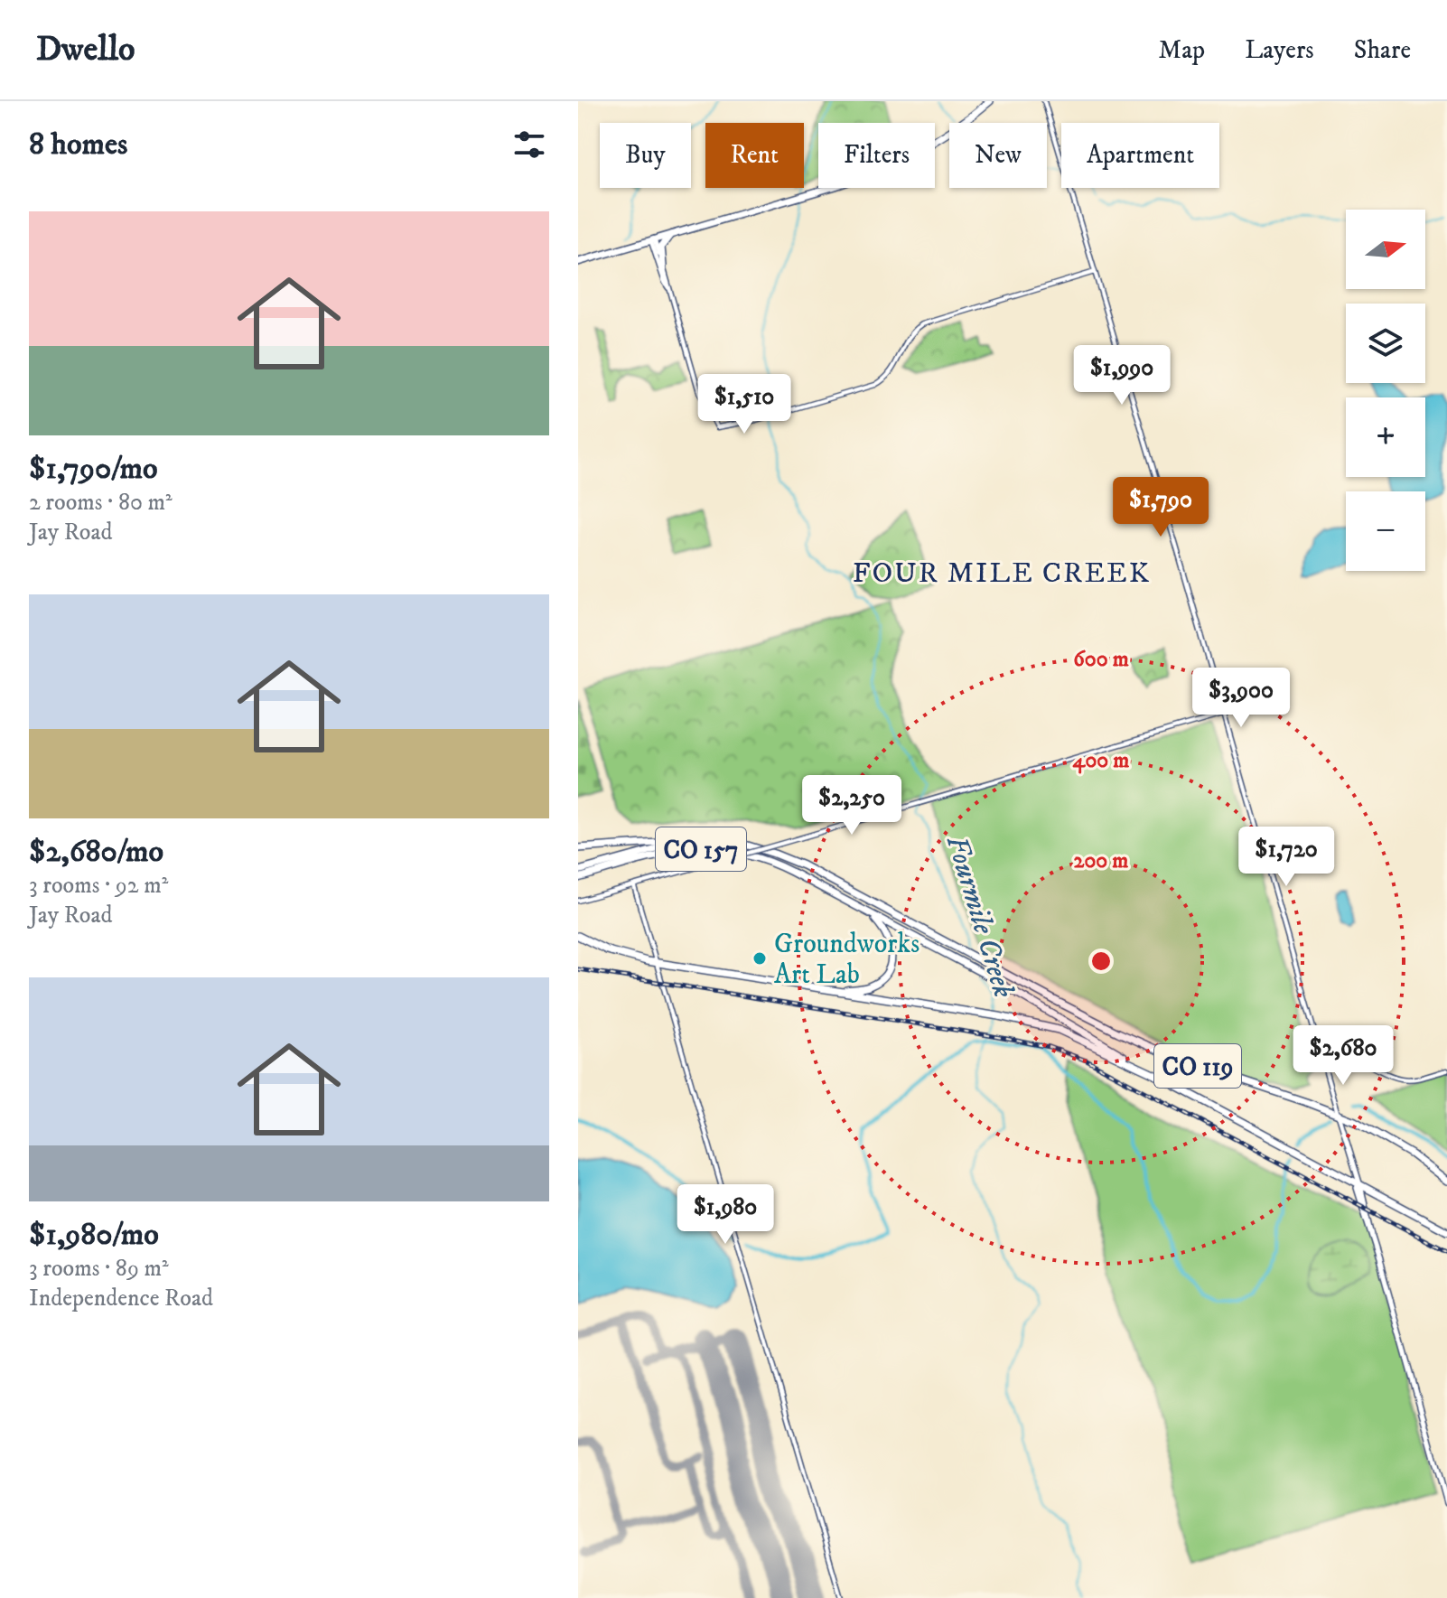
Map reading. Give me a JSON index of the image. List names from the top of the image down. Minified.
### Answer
{"streets":{"highway":["CO 157","CO 119"]},"crossings":[["CO 157","CO 119"]],"districts":["FOUR MILE CREEK"],"water":["Fourmile Creek"],"places":["Groundworks Art Lab"],"north":"right","page":{"header":"Dwello","nav":["Map","Layers","Share"],"heading":"8 homes","chip":["Buy","Rent","Filters","New","Apartment"],"list":[{"name":"$1,790/mo","note":"2 rooms · 80 m² · Jay Road"},{"name":"$2,680/mo","note":"3 rooms · 92 m² · Jay Road"},{"name":"$1,980/mo","note":"3 rooms · 89 m² · Independence Road"}],"map_buttons":["+","−"],"price":["$1,990","$1,510","$1,790","$3,900","$2,250","$1,720","$2,680","$1,980"]},"rings":["600 m","400 m","200 m"]}
